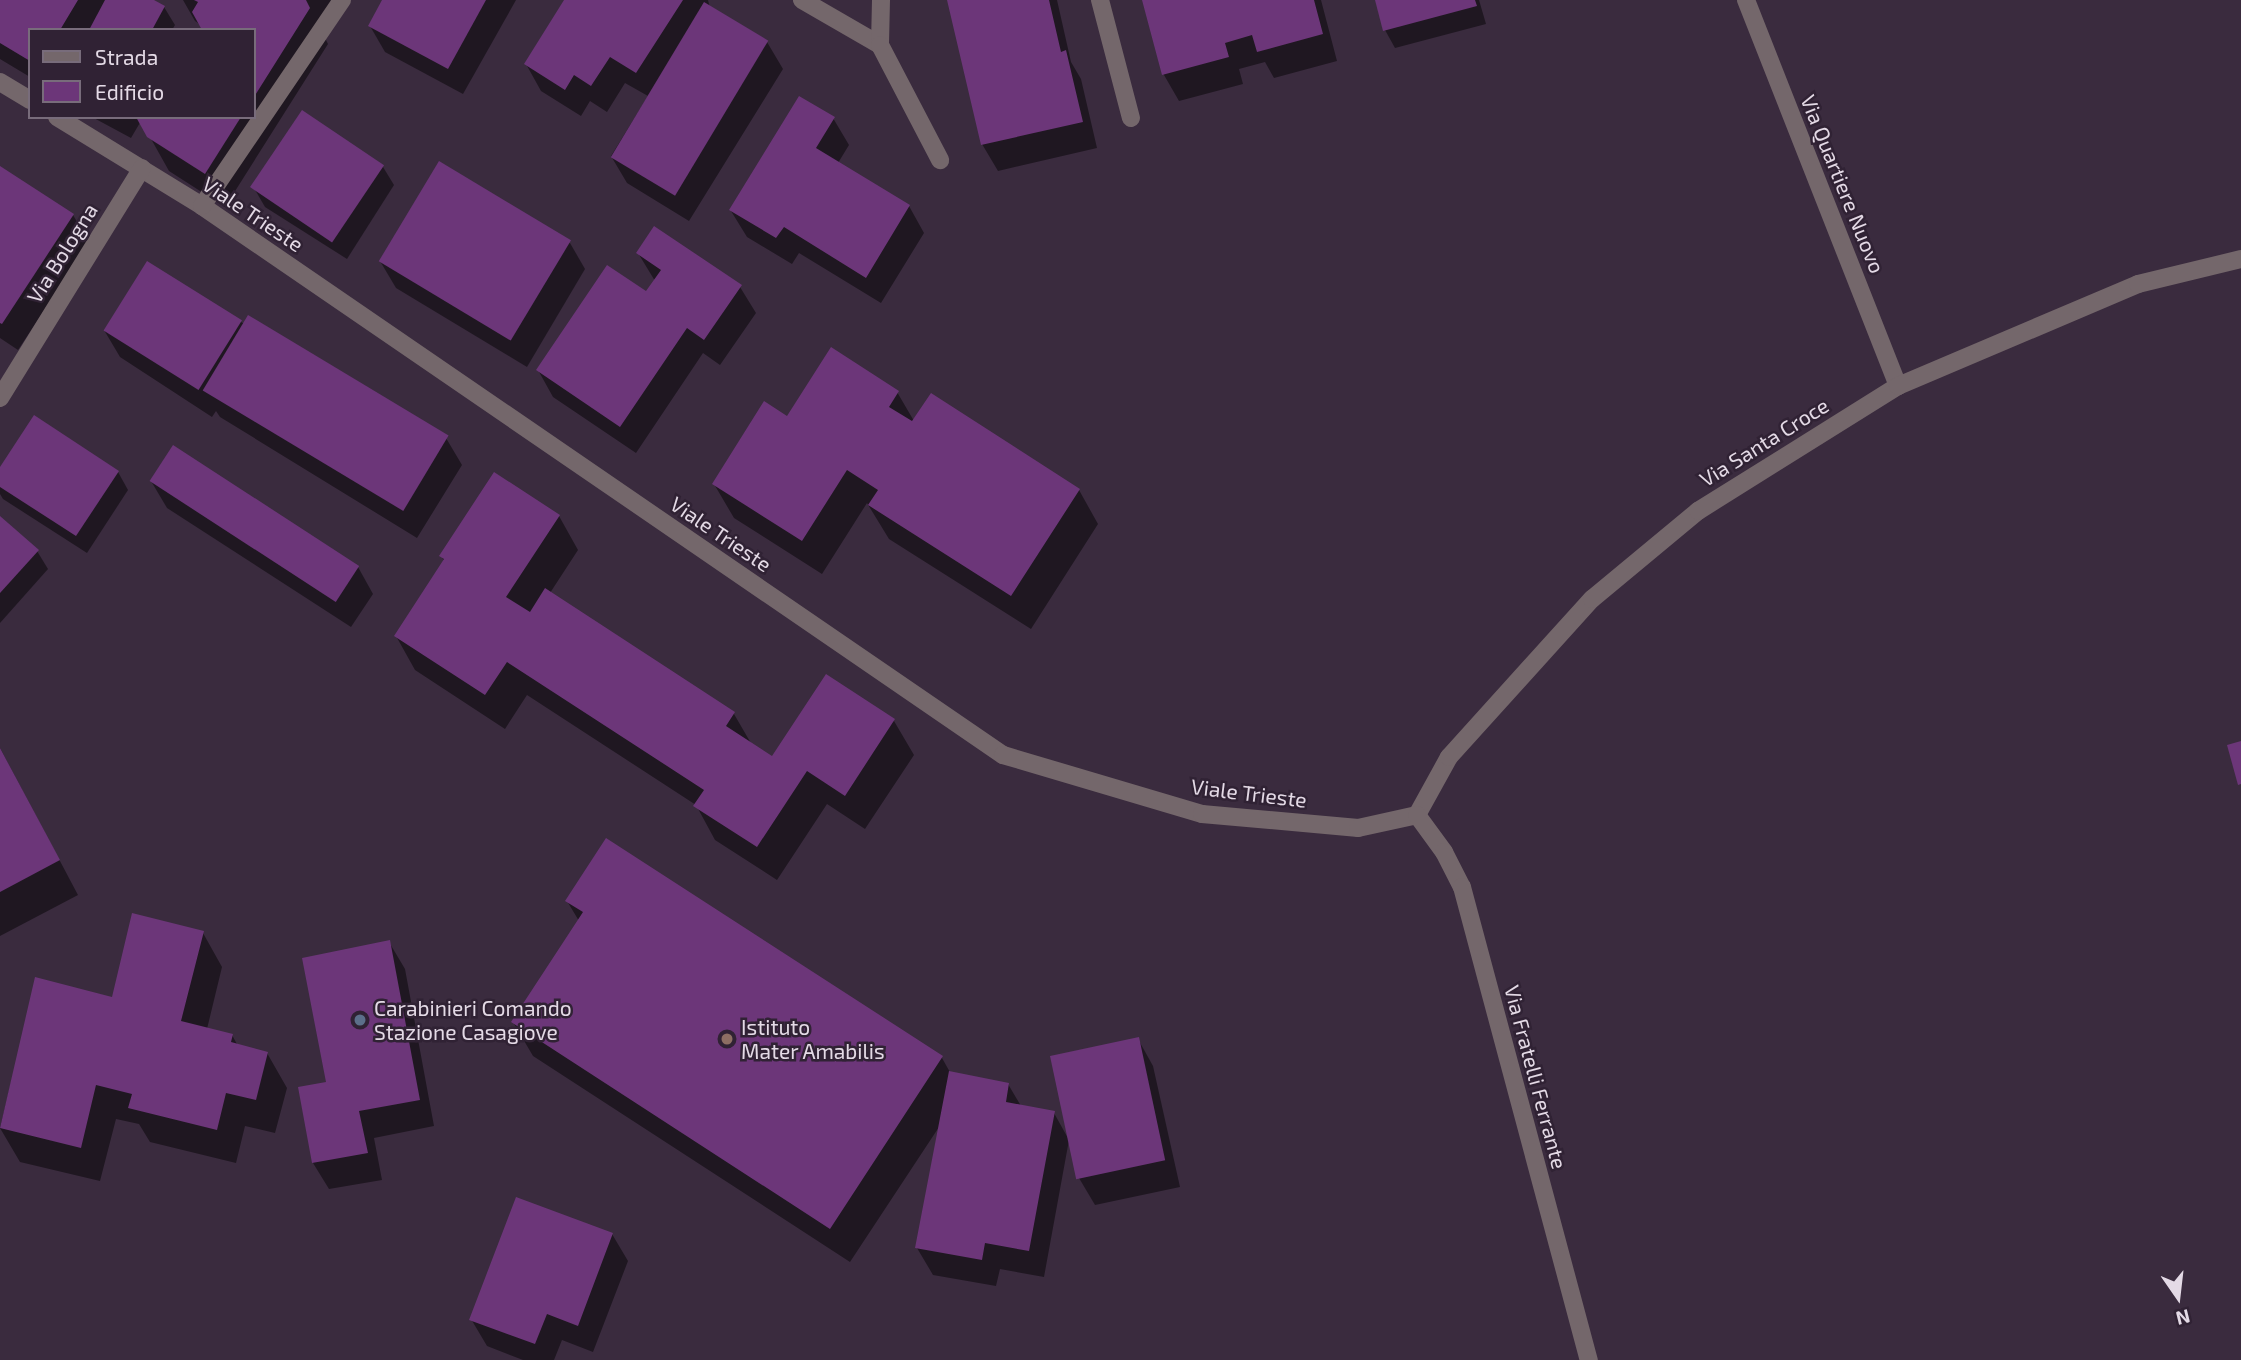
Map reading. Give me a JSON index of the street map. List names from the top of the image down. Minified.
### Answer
{"streets":{"street":["Via Quartiere Nuovo","Viale Trieste","Via Bologna","Via Santa Croce","Via Fratelli Ferrante"]},"crossings":[["Via Quartiere Nuovo","Via Santa Croce"],["Viale Trieste","Via Bologna"],["Viale Trieste","Via Santa Croce"],["Viale Trieste","Via Fratelli Ferrante"],["Via Santa Croce","Via Fratelli Ferrante"]],"places":["Carabinieri Comando Stazione Casagiove","Istituto Mater Amabilis"],"legend":["Strada","Edificio"],"north":"bottom"}
